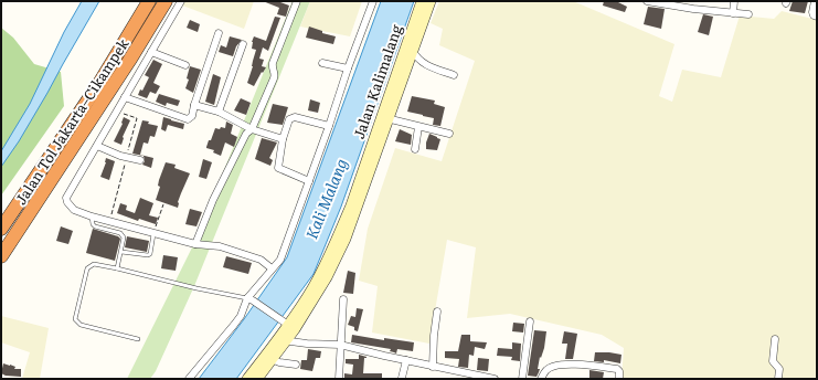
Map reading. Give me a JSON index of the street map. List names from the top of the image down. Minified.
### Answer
{"streets":{"highway":["Jalan Tol Jakarta–Cikampek"],"main road":["Jalan Kalimalang"]},"water":["Kali Malang"]}
